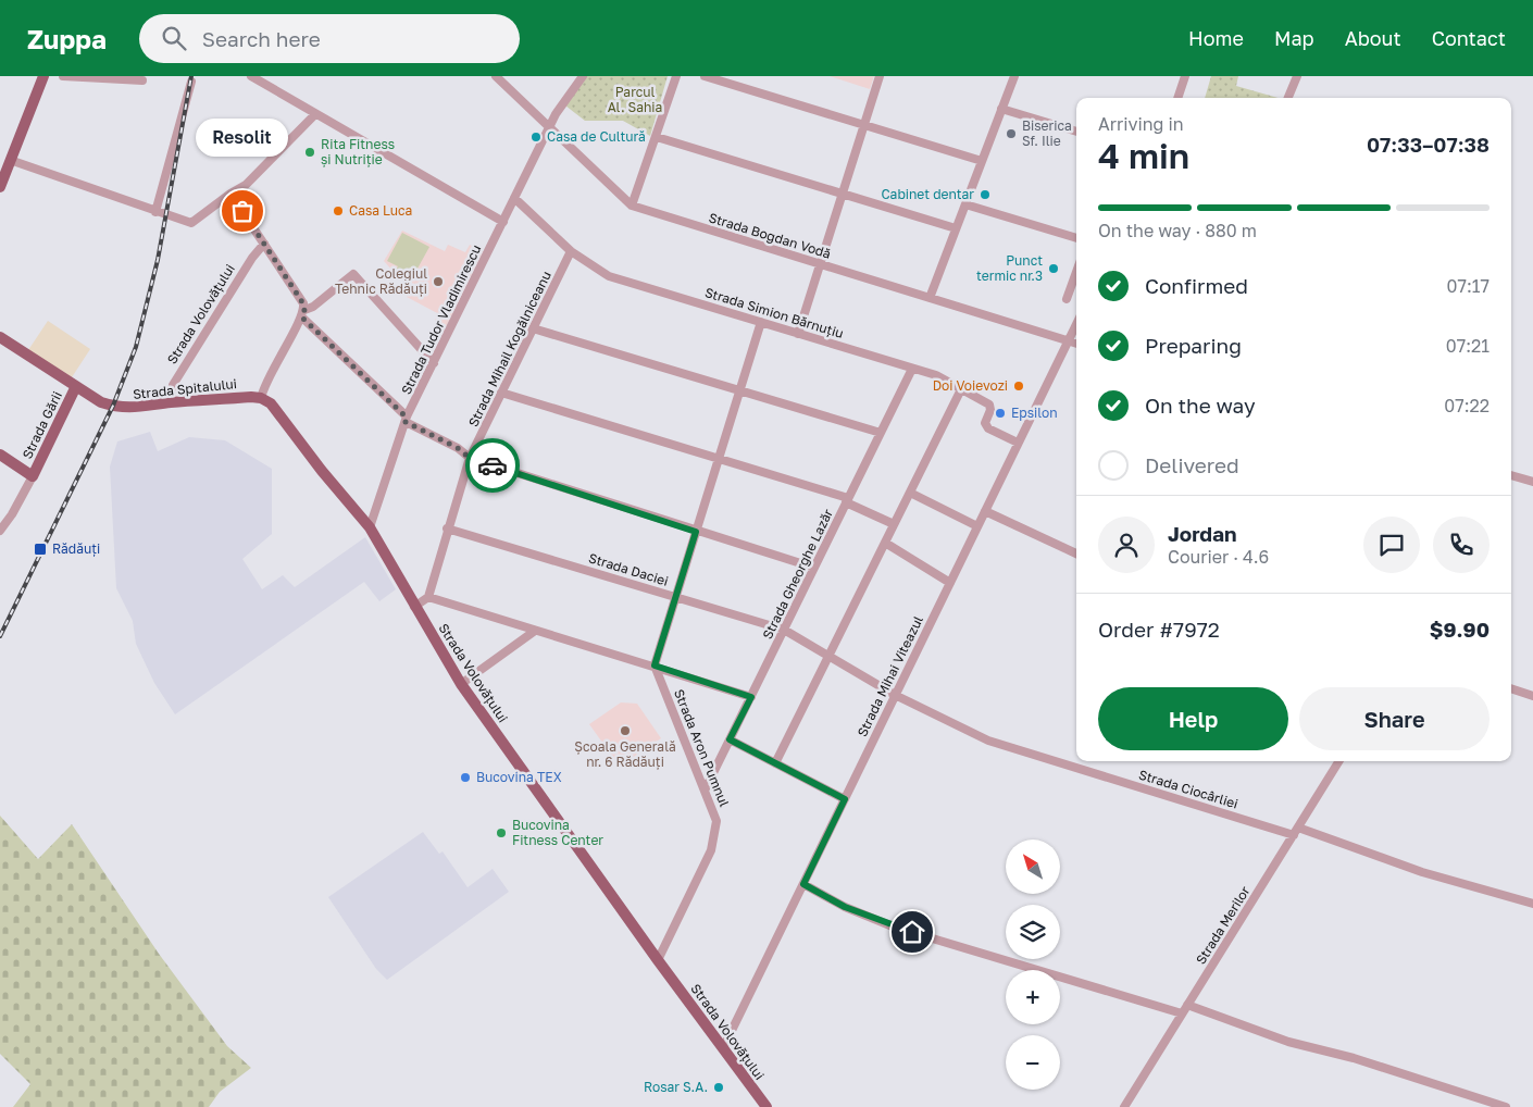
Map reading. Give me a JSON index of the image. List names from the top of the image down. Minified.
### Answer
{"streets":{"main road":["Strada Volovățului","Strada Spitalului","Strada Gării"],"street":["Strada Bogdan Vodă","Strada Simion Bărnuțiu","Strada Tudor Vladimirescu","Strada Mihail Kogălniceanu","Strada Daciei","Strada Gheorghe Lazăr","Strada Mihai Viteazul","Strada Aron Pumnul","Strada Ciocârliei","Strada Merilor"]},"crossings":[["Strada Bogdan Vodă","Strada Tudor Vladimirescu"],["Strada Bogdan Vodă","Strada Mihai Viteazul"],["Strada Simion Bărnuțiu","Strada Tudor Vladimirescu"],["Strada Simion Bărnuțiu","Strada Mihail Kogălniceanu"],["Strada Simion Bărnuțiu","Strada Gheorghe Lazăr"],["Strada Simion Bărnuțiu","Strada Mihai Viteazul"],["Strada Volovățului","Strada Tudor Vladimirescu"],["Strada Volovățului","Strada Spitalului"],["Strada Volovățului","Strada Mihai Viteazul"],["Strada Volovățului","Strada Aron Pumnul"],["Strada Mihail Kogălniceanu","Strada Daciei"],["Strada Spitalului","Strada Gării"],["Strada Daciei","Strada Gheorghe Lazăr"],["Strada Daciei","Strada Ciocârliei"],["Strada Gheorghe Lazăr","Strada Aron Pumnul"],["Strada Mihai Viteazul","Strada Ciocârliei"],["Strada Ciocârliei","Strada Merilor"]],"parks":["Parcul Al. Sahia"],"places":{"other":["Biserica Sf. Ilie","Casa de Cultură","Rita Fitness și Nutriție","Cabinet dentar","Resolit","Casa Luca","Punct termic nr.3","Colegiul Tehnic Rădăuți","Doi Voievozi","Epsilon","Școala Generală nr. 6 Rădăuți","Bucovina TEX","Bucovina Fitness Center","Rosar S.A."],"transit":["Rădăuți"]},"north":"top left","page":{"header":"Zuppa","search":"Search here","nav":["Home","Map","About","Contact"],"heading":["4 min","Arriving in","07:33–07:38"],"panel":["Jordan","Courier · 4.6","Order #7972","$9.90"],"bubble":"Resolit","bar":"On the way · 880 m","list":[["Confirmed","07:17"],["Preparing","07:21"],["On the way","07:22"],"Delivered"],"buttons":["Help","Share"],"map_buttons":["+","−"]}}
